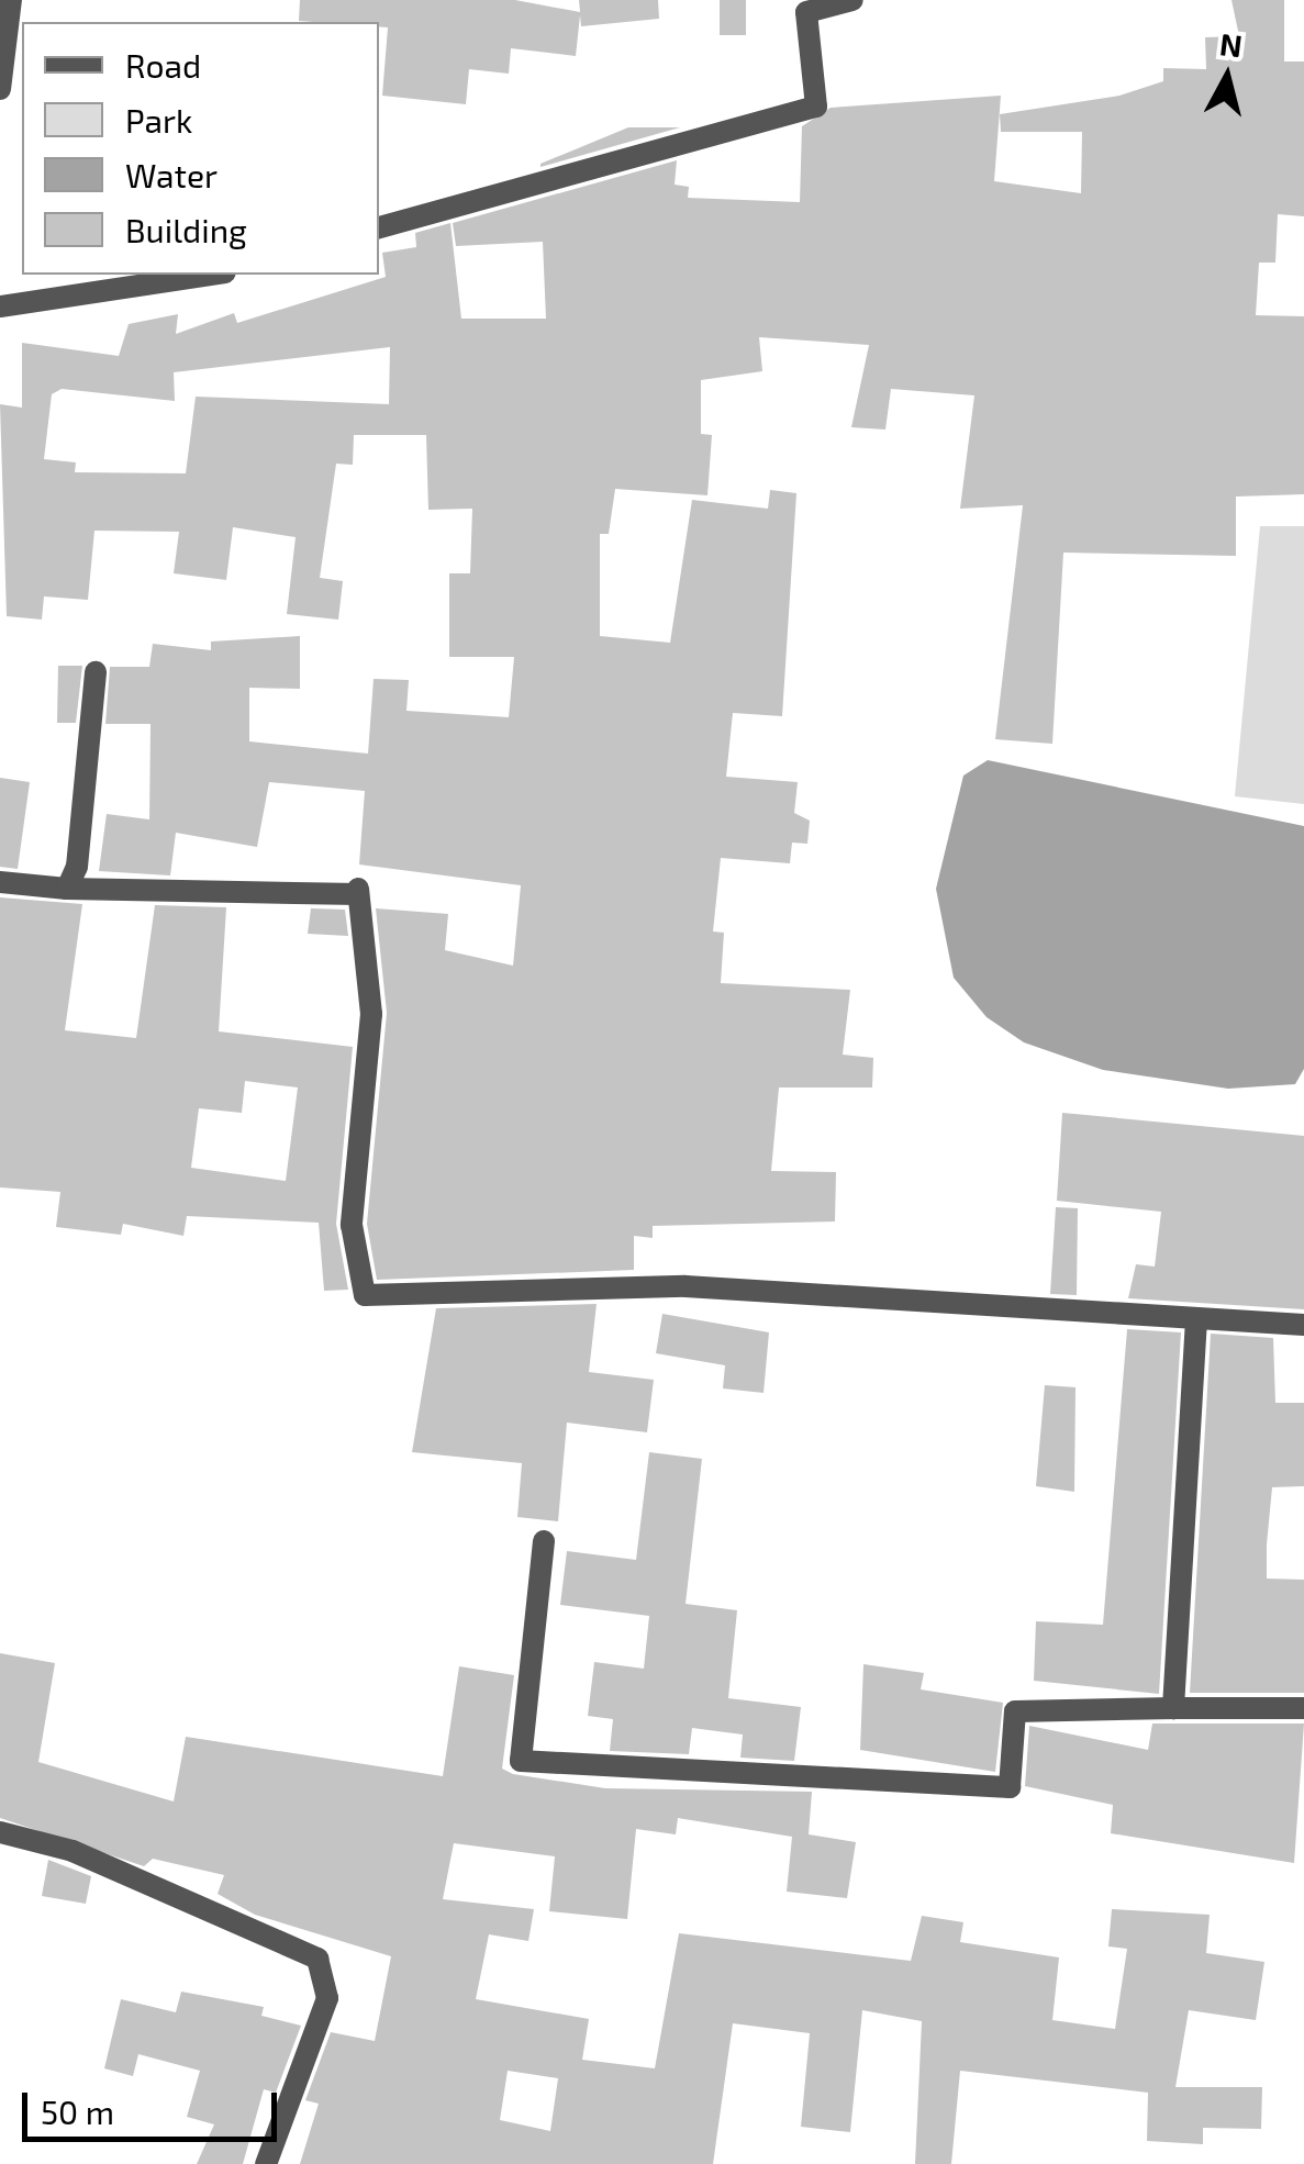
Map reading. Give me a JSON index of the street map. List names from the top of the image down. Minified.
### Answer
{"legend":["Road","Park","Water","Building"],"scale_bar":"50 m","north":"top"}
